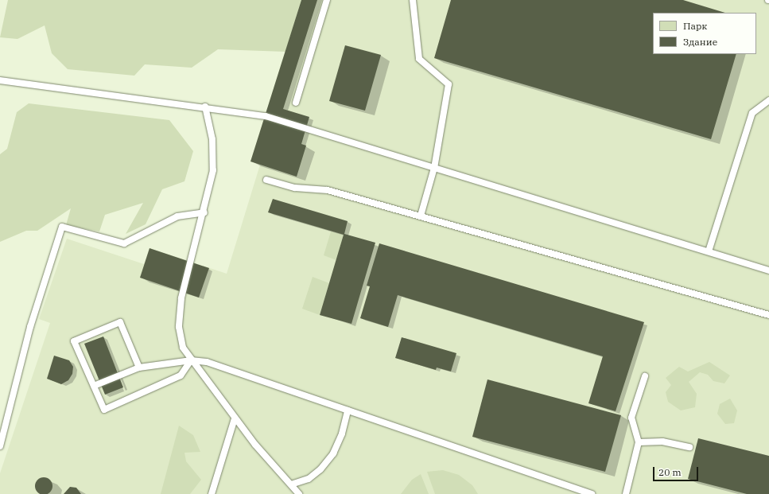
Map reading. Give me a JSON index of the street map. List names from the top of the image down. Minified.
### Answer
{"legend":["Парк","Здание"],"scale_bar":"20 m"}
